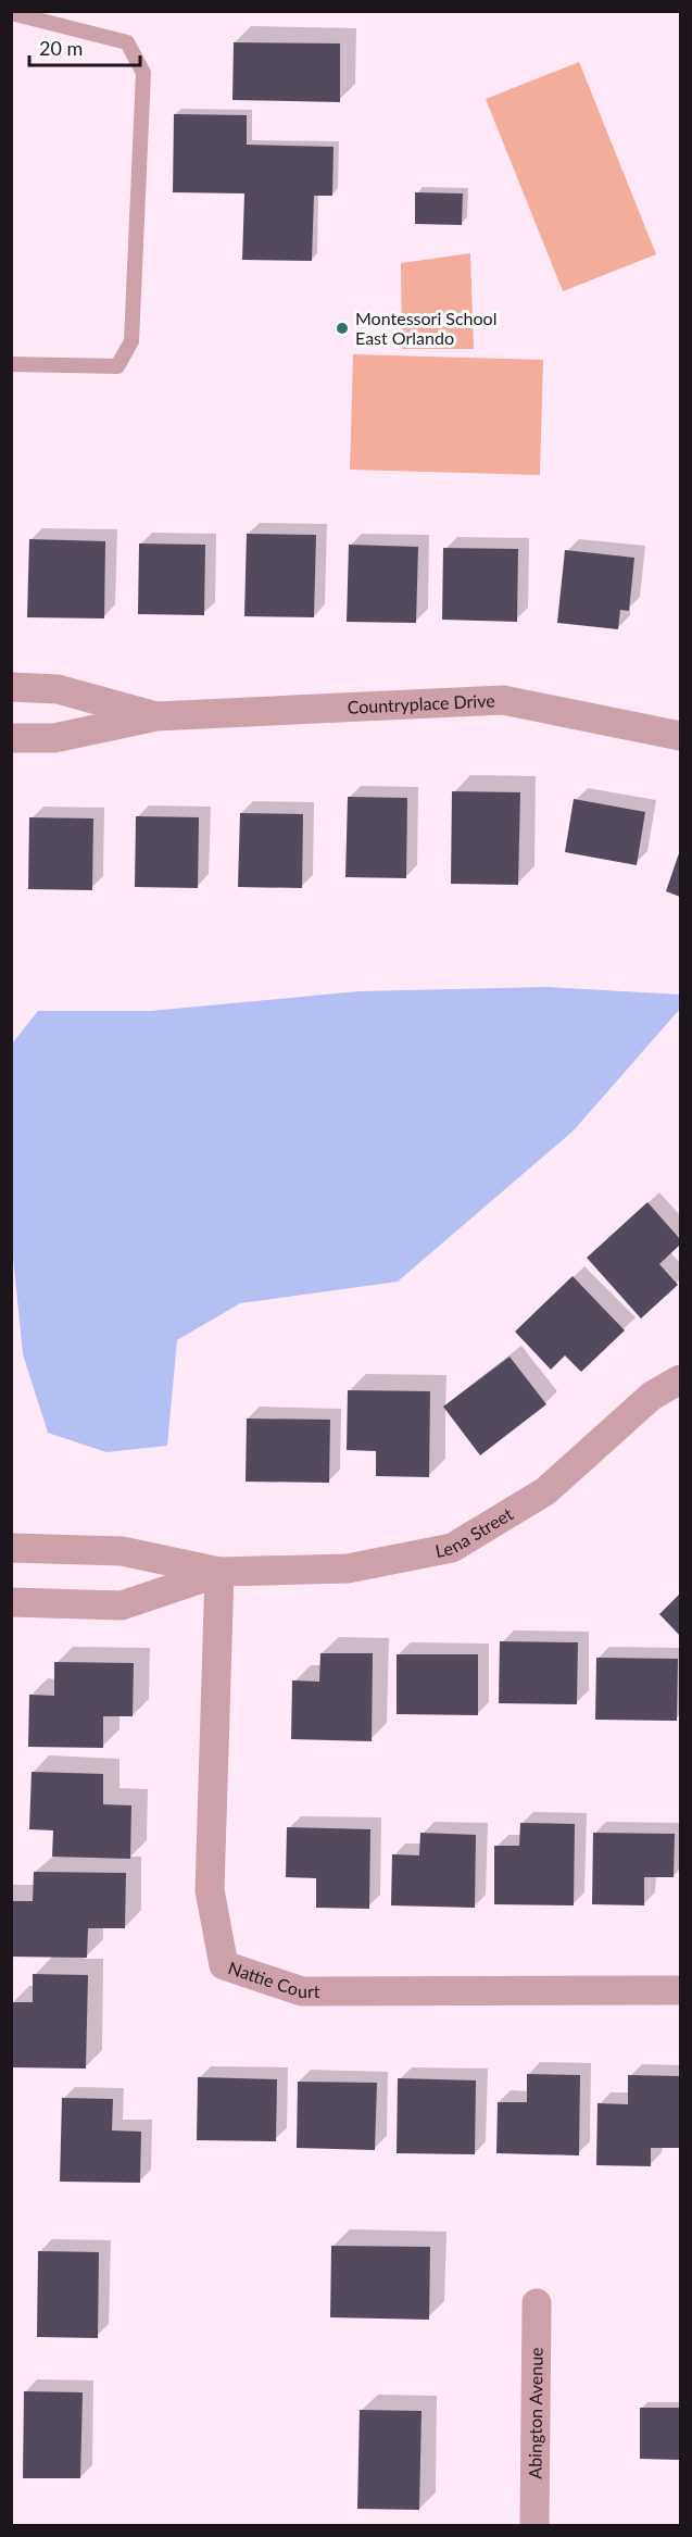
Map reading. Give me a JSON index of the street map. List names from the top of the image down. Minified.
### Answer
{"streets":{"street":["Countryplace Drive","Lena Street","Nattie Court","Abington Avenue"]},"crossings":[["Lena Street","Nattie Court"]],"places":["Montessori School East Orlando"],"scale_bar":"20 m"}
